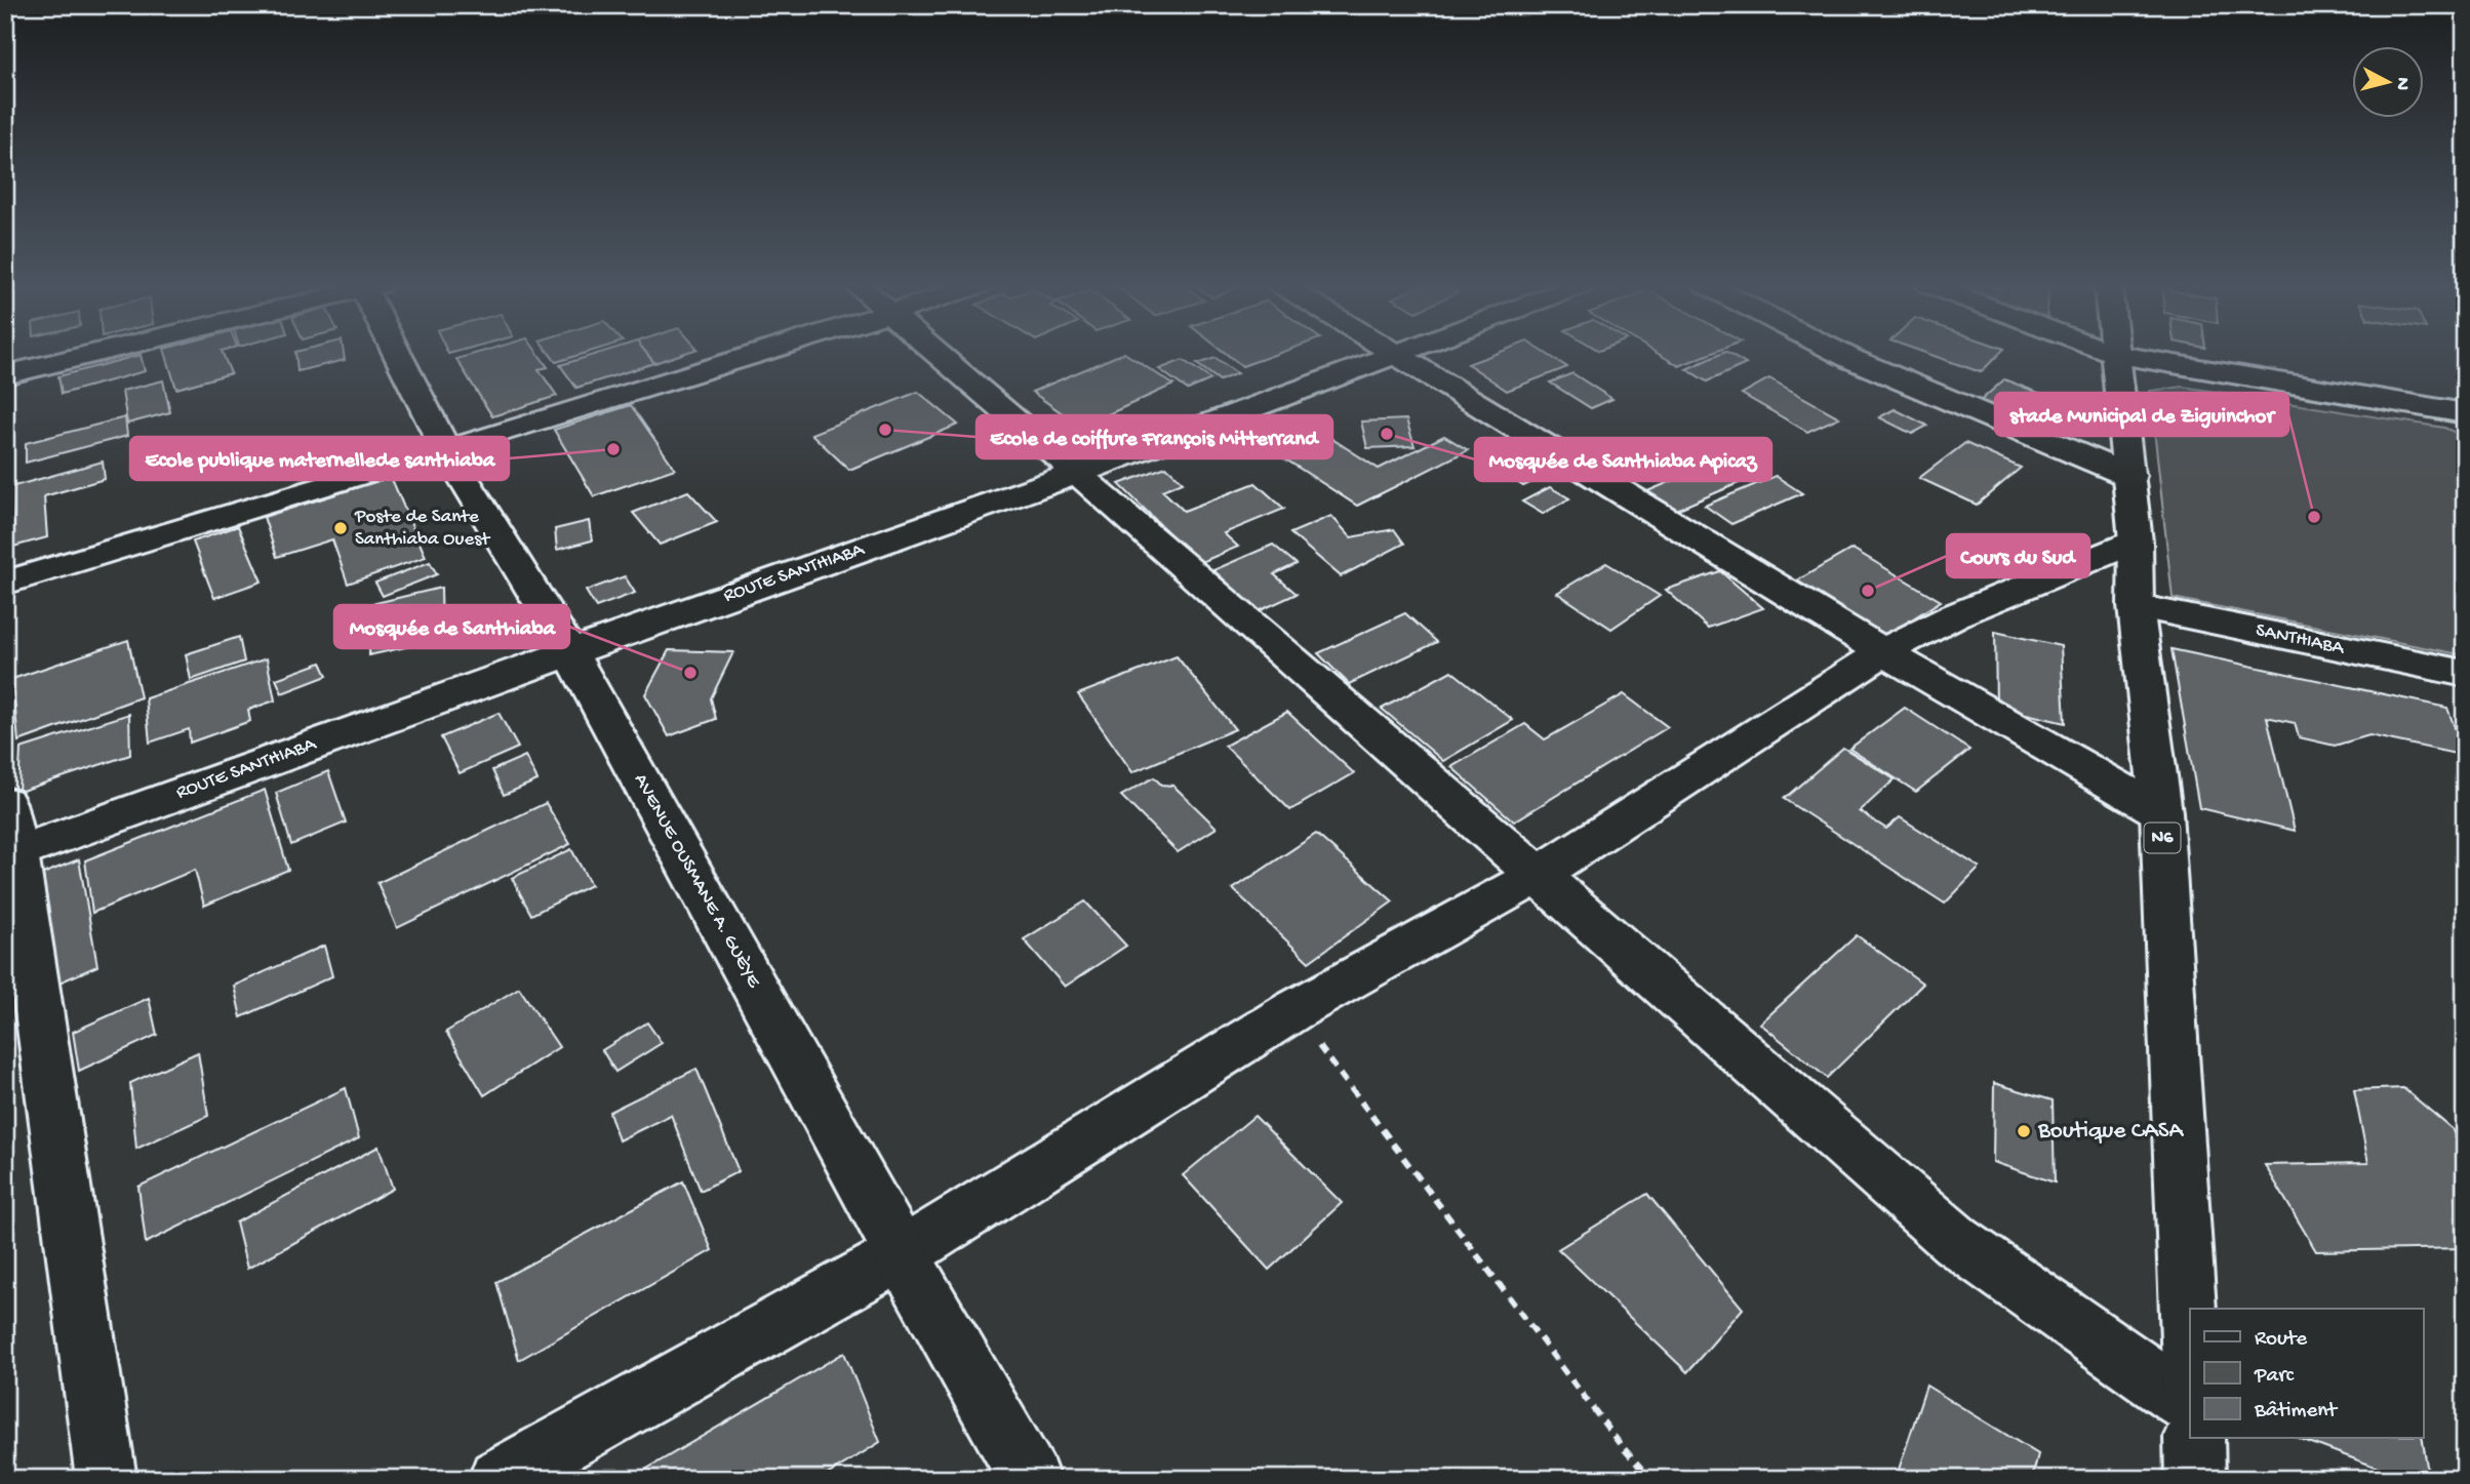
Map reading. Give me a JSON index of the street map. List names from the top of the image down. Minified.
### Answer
{"streets":{"street":["ROUTE SANTHIABA","SANTHIABA","N6","AVENUE OUSMANE A. GUÈYE"]},"crossings":[["ROUTE SANTHIABA","AVENUE OUSMANE A. GUÈYE"],["SANTHIABA","N6"]],"places":["Ecole de coiffure François Mitterrand","Mosquée de Santhiaba Apicaz","Ecole publique maternellede santhiaba","stade Municipal de Ziguinchor","Poste de Sante Santhiaba Ouest","Cours du Sud","Mosquée de Santhiaba","Boutique CASA"],"legend":["Route","Parc","Bâtiment"],"north":"right"}
